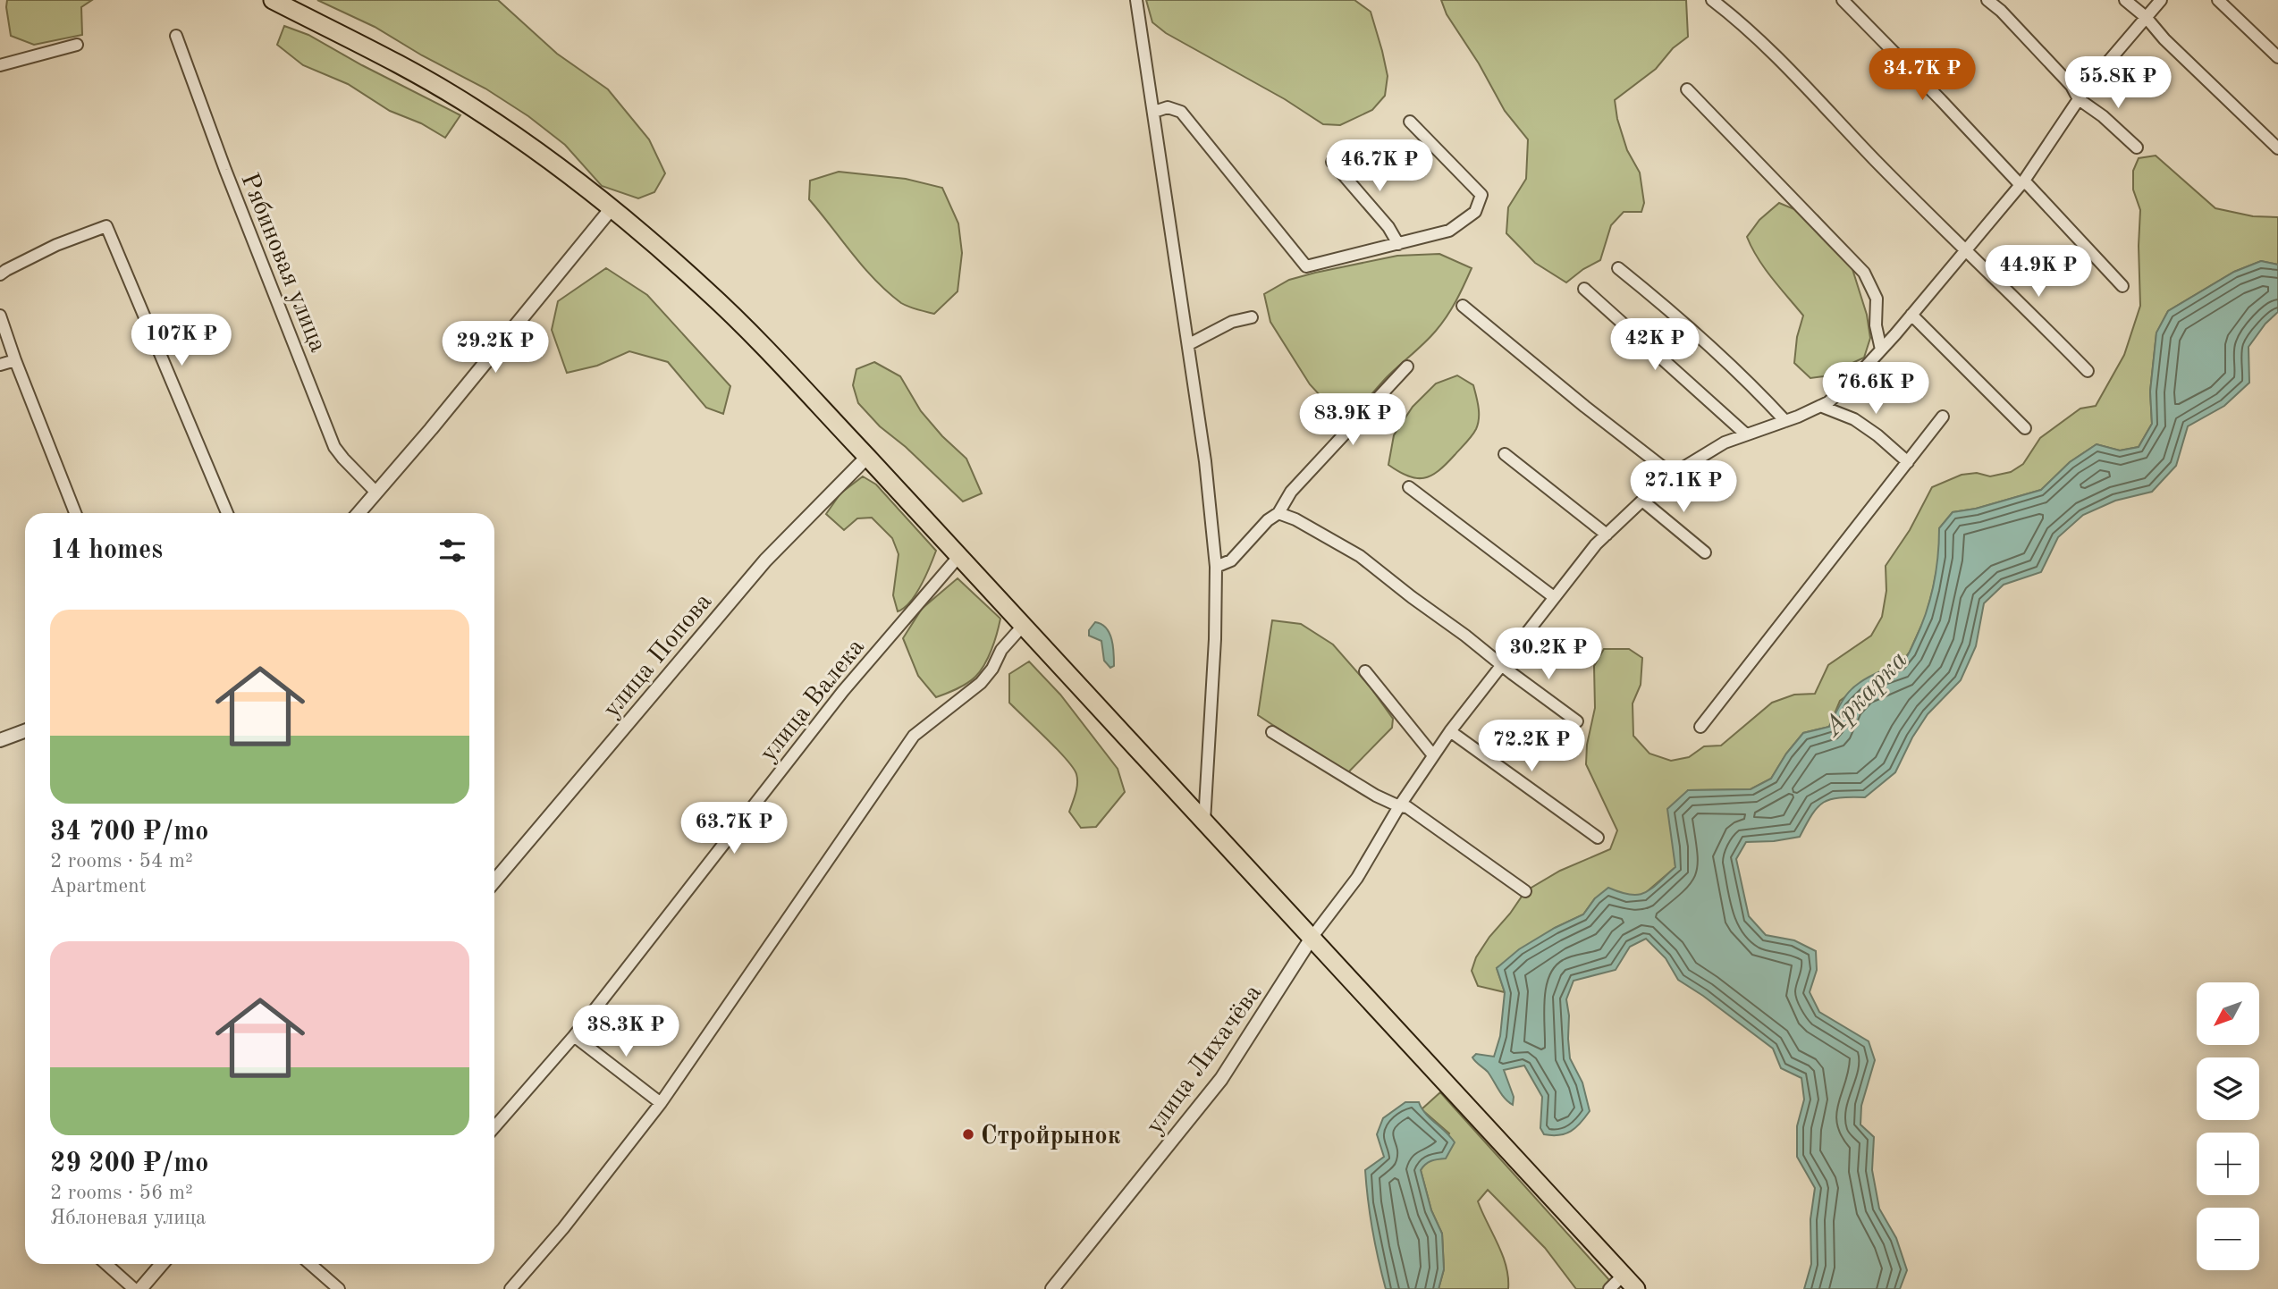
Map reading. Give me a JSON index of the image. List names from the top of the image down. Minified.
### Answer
{"streets":{"street":["Рябиновая улица","улица Попова","улица Валека","улица Лихачёва"]},"water":["Аркарка"],"places":["Стройрынок"],"north":"bottom left","page":{"price":["34.7K ₽","55.8K ₽","46.7K ₽","44.9K ₽","107K ₽","42K ₽","29.2K ₽","76.6K ₽","83.9K ₽","27.1K ₽","30.2K ₽","72.2K ₽","63.7K ₽","38.3K ₽"],"heading":"14 homes","list":[{"name":"34 700 ₽/mo","note":"2 rooms · 54 m² · Apartment"},{"name":"29 200 ₽/mo","note":"2 rooms · 56 m² · Яблоневая улица"}],"map_buttons":["+","−"]}}
